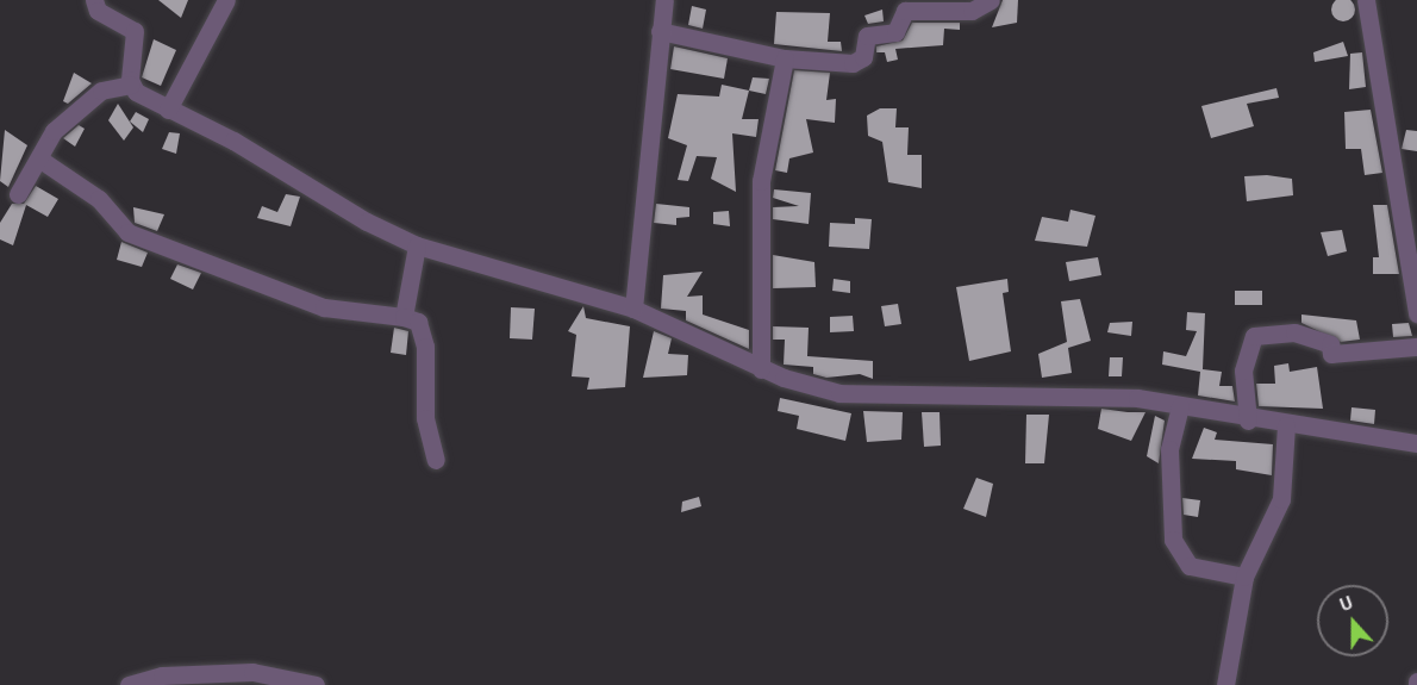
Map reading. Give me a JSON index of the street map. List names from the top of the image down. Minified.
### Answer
{"north":"top"}
